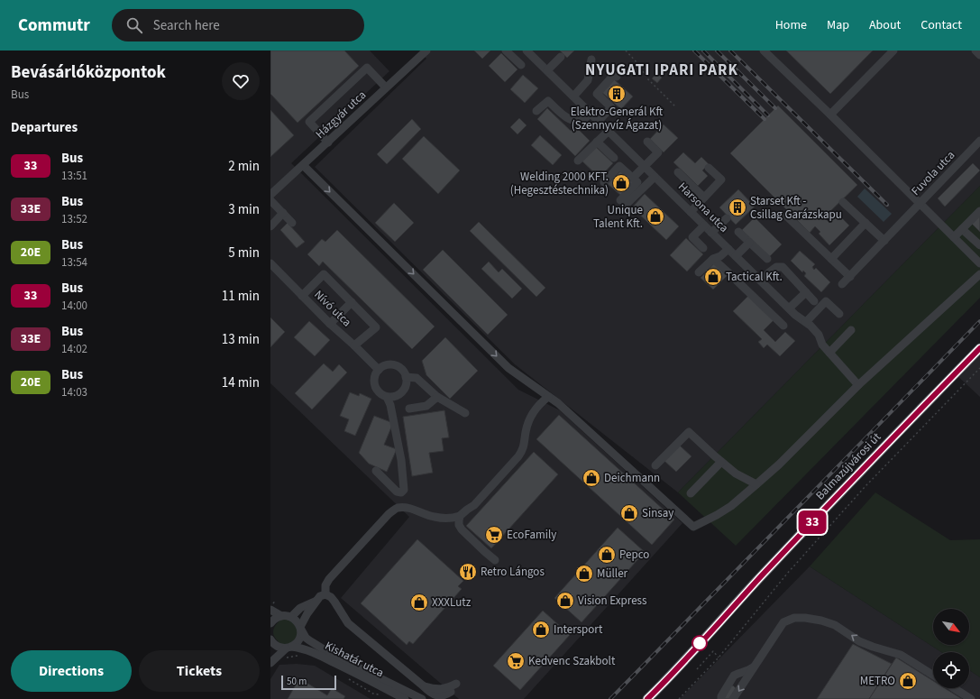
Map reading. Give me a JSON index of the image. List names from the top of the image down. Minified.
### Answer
{"streets":{"main road":["Balmazújvárosi út"],"street":["Házgyár utca","Fuvola utca","Harsona utca","Nívó utca","Kishatár utca"]},"districts":["NYUGATI IPARI PARK"],"places":{"building":["Elektro-Generál Kft (Szennyvíz Ágazat)","Starset Kft - Csillag Garázskapu"],"shop":["Welding 2000 KFT. (Hegesztéstechnika)","Unique Talent Kft.","Tactical Kft.","Deichmann","Sinsay","Pepco","Müller","Vision Express","XXXLutz","Intersport","METRO"],"supermarket":["EcoFamily","Kedvenc Szakbolt"],"restaurant":["Retro Lángos"]},"lines":["bus line 33"],"scale_bar":"50 m","north":"bottom right","page":{"header":"Commutr","search":"Search here","nav":["Home","Map","About","Contact"],"heading":[["Bevásárlóközpontok","Bus"],"Departures"],"on_map":"33","list":[{"mark":"33","name":"Bus","note":"13:51","value":"2 min"},{"mark":"33E","name":"Bus","note":"13:52","value":"3 min"},{"mark":"20E","name":"Bus","note":"13:54","value":"5 min"},{"mark":"33","name":"Bus","note":"14:00","value":"11 min"},{"mark":"33E","name":"Bus","note":"14:02","value":"13 min"},{"mark":"20E","name":"Bus","note":"14:03","value":"14 min"}],"buttons":["Directions","Tickets"],"scale":"50 m"}}
